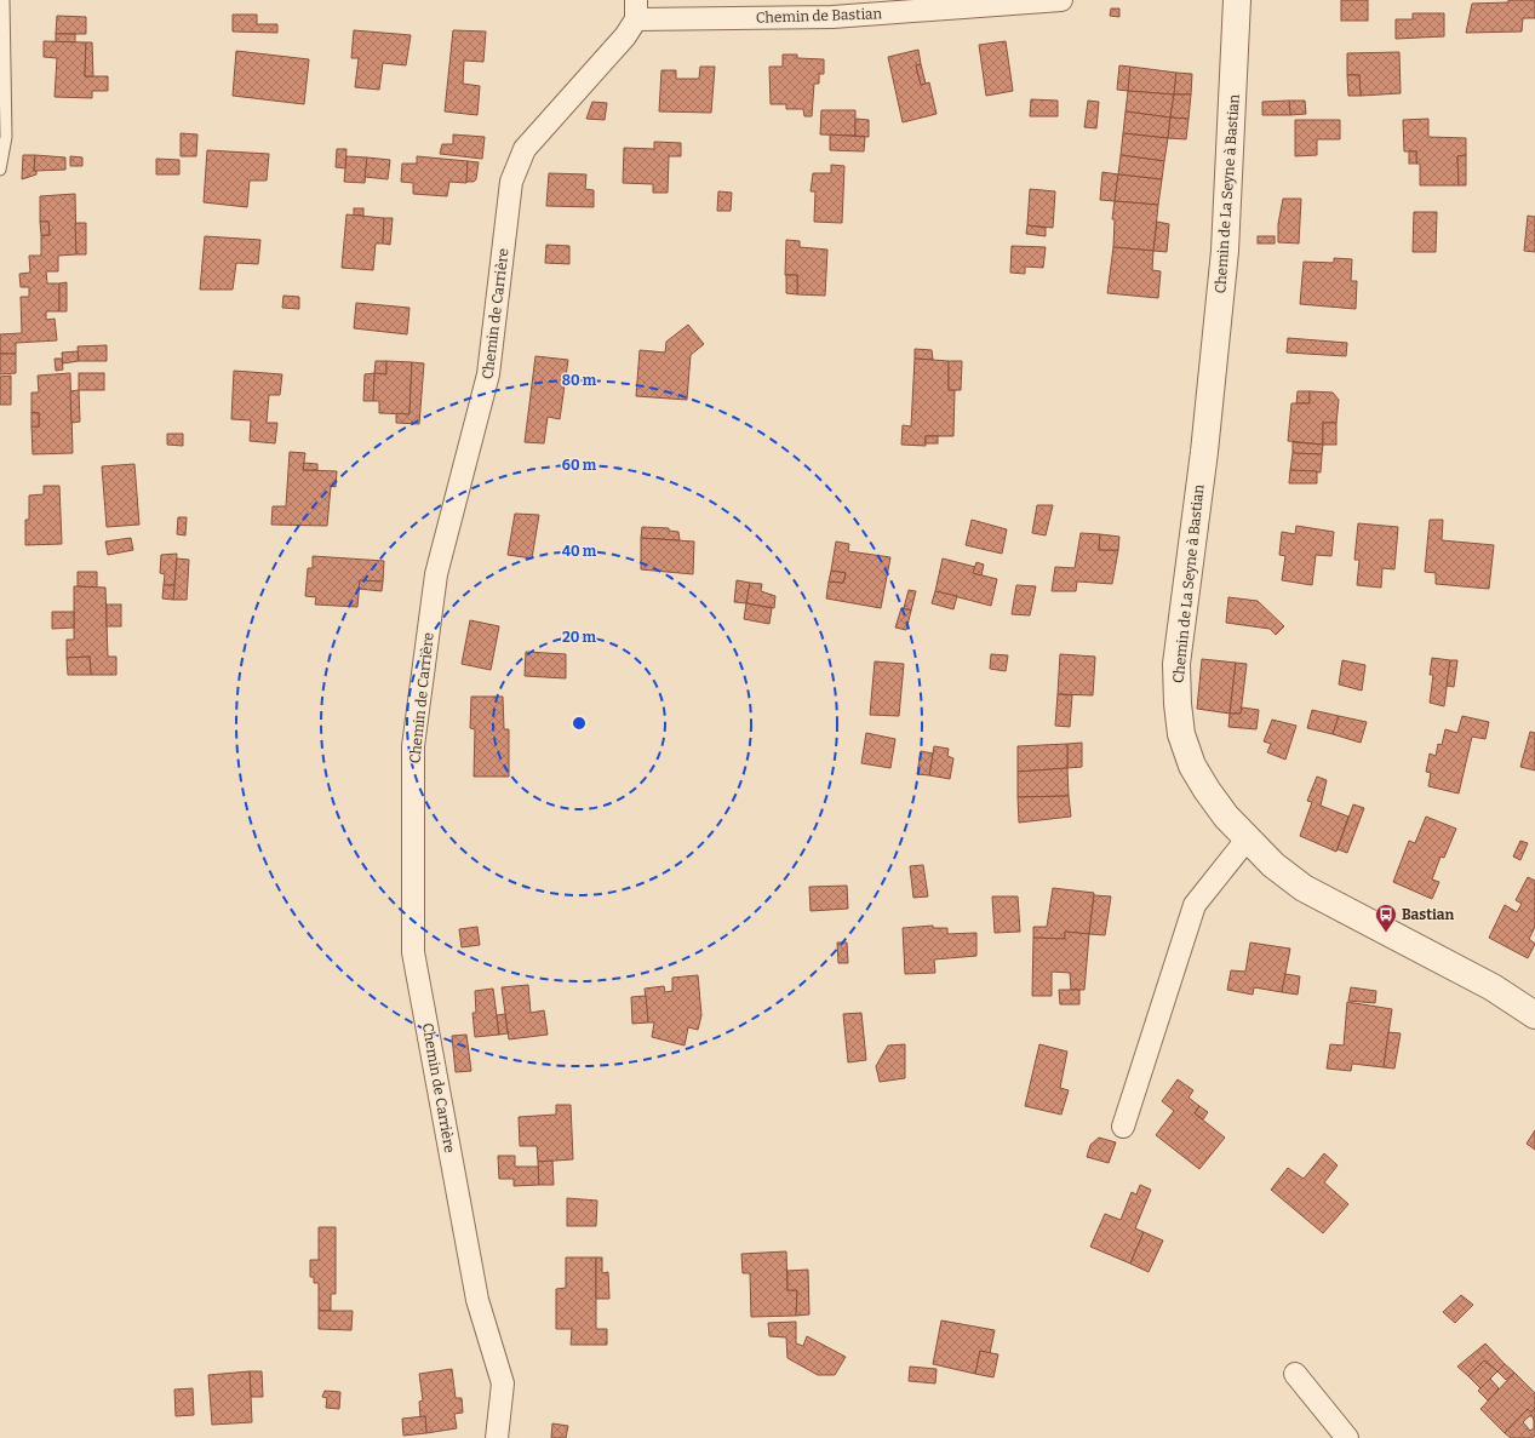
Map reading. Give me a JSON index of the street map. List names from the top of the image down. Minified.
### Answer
{"streets":{"street":["Chemin de Bastian","Chemin de La Seyne à Bastian","Chemin de Carrière"]},"crossings":[["Chemin de Bastian","Chemin de Carrière"]],"places":{"bus stop":["Bastian"]},"rings":["80 m","60 m","40 m","20 m"]}
